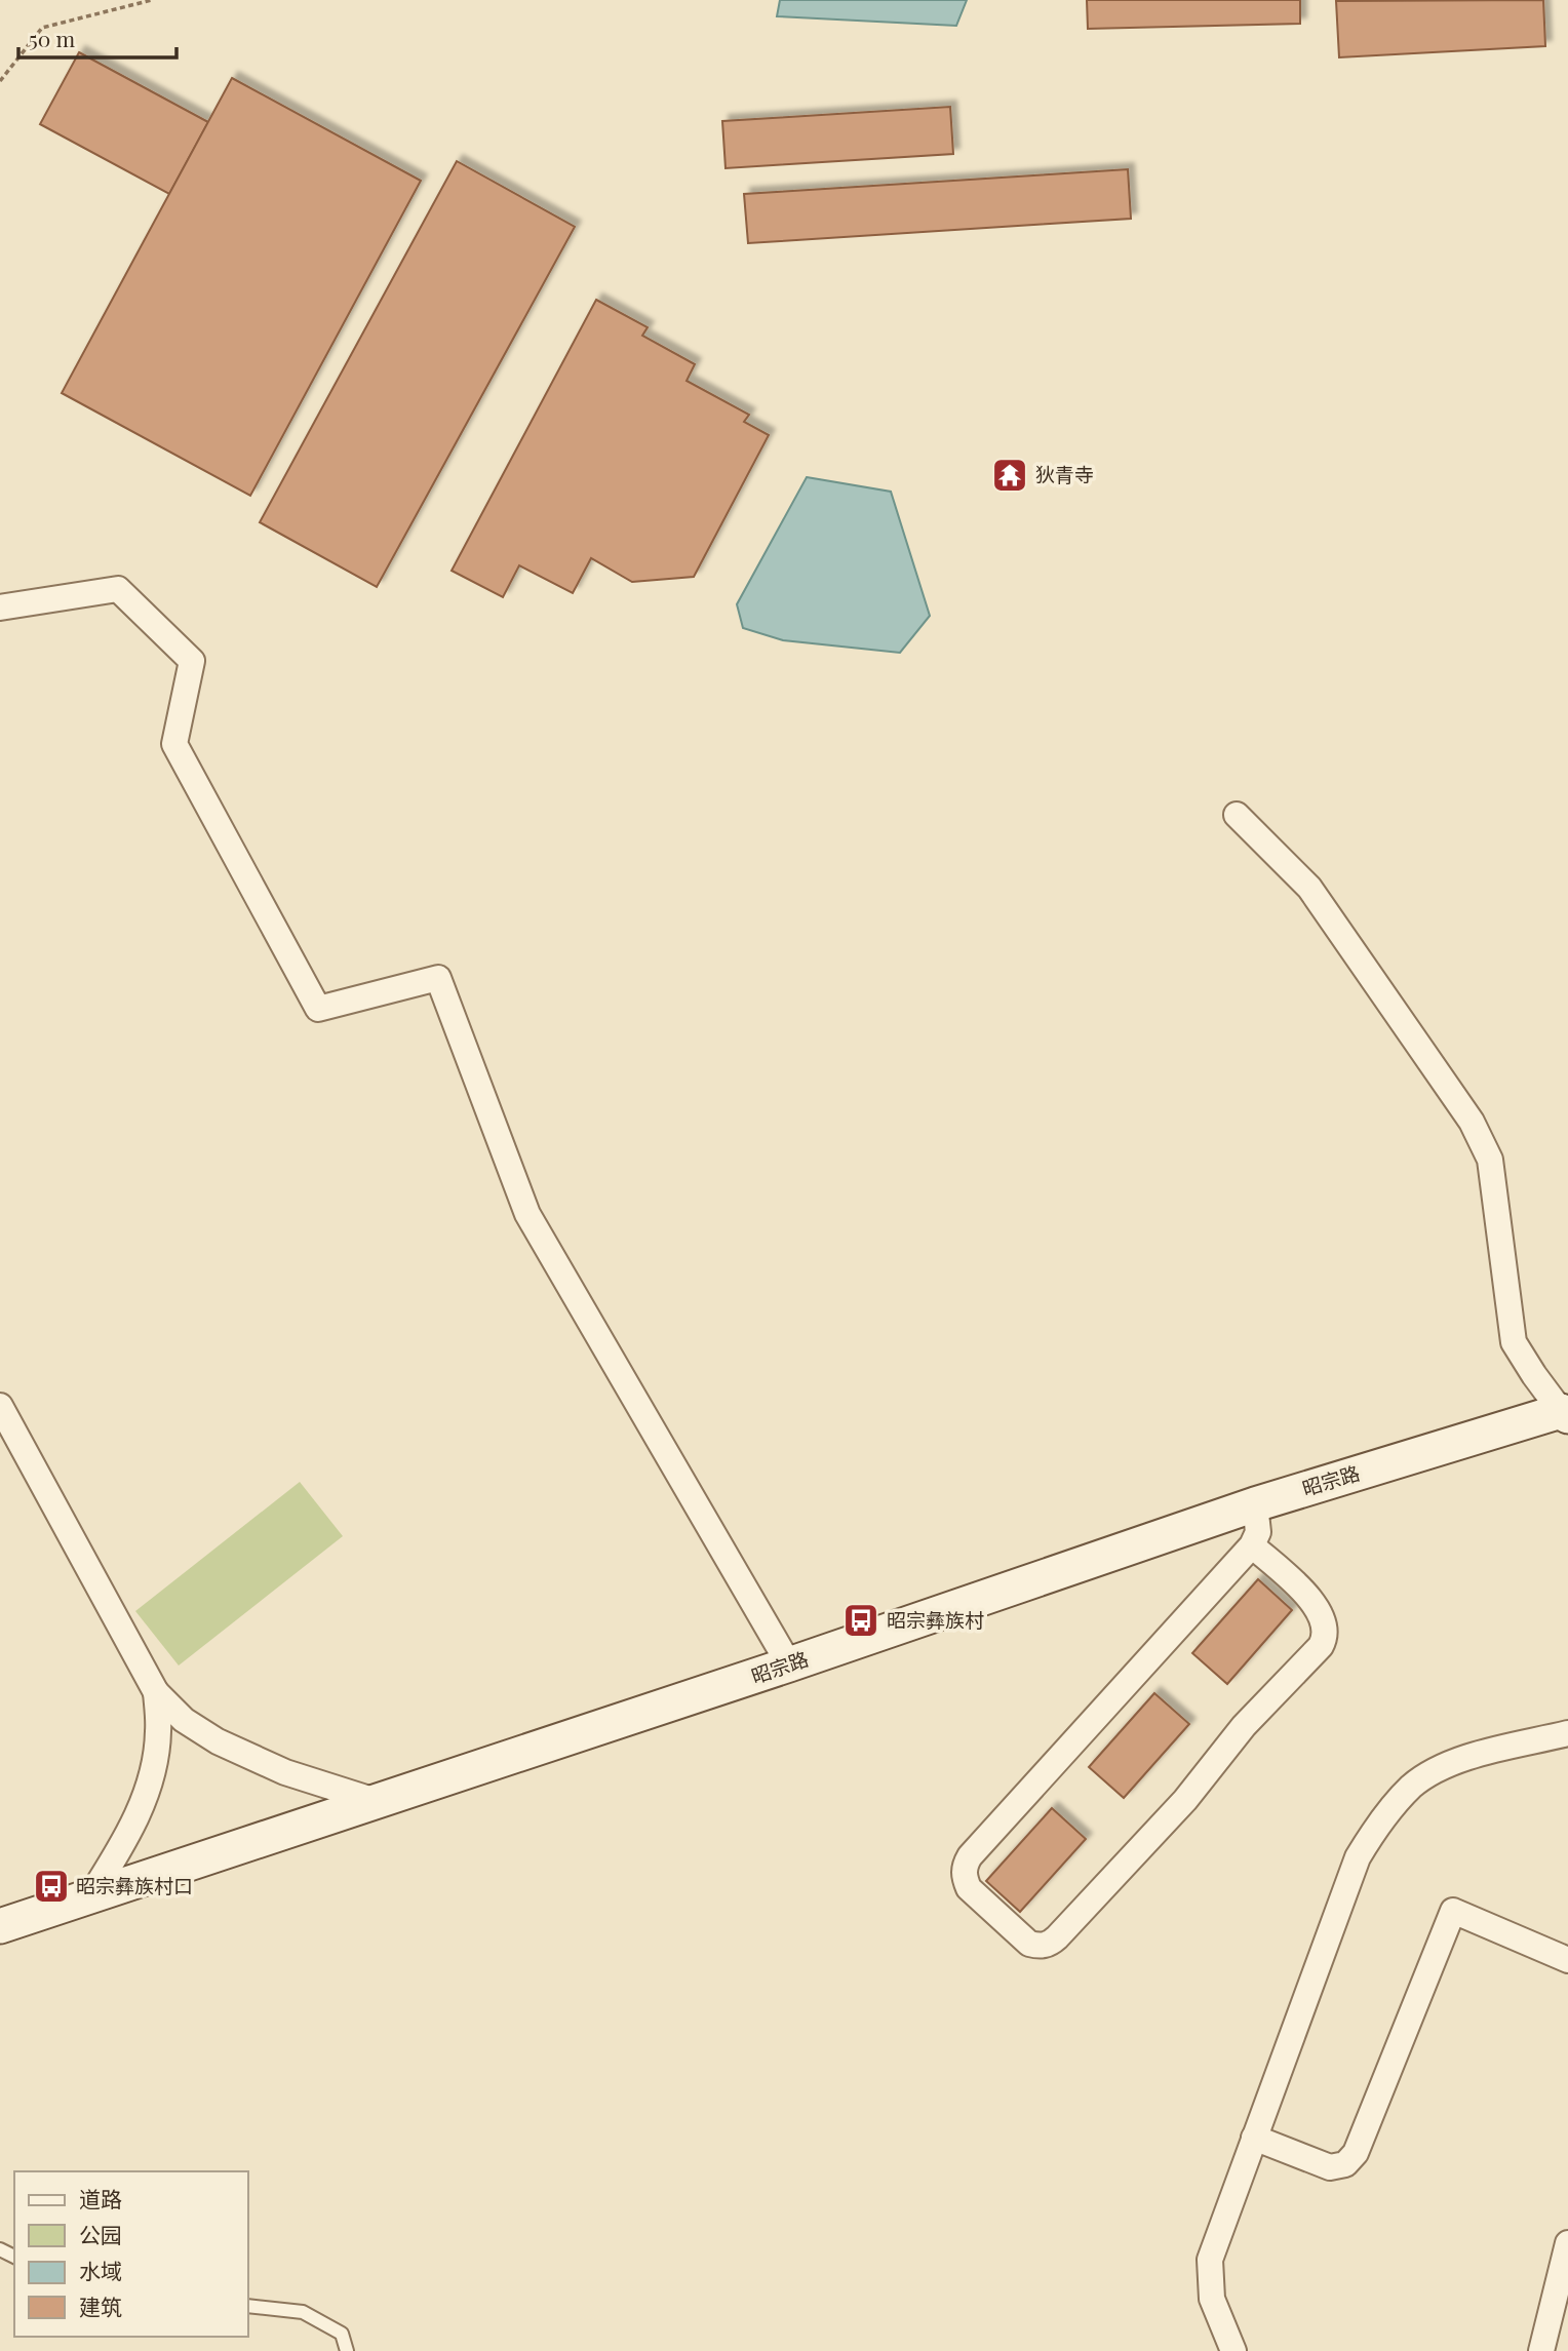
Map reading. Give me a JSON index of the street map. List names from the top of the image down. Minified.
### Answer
{"streets":{"street":["昭宗路"]},"places":{"temple":["狄青寺"],"bus stop":["昭宗彝族村","昭宗彝族村口"]},"legend":["道路","公园","水域","建筑"],"scale_bar":"50 m"}
